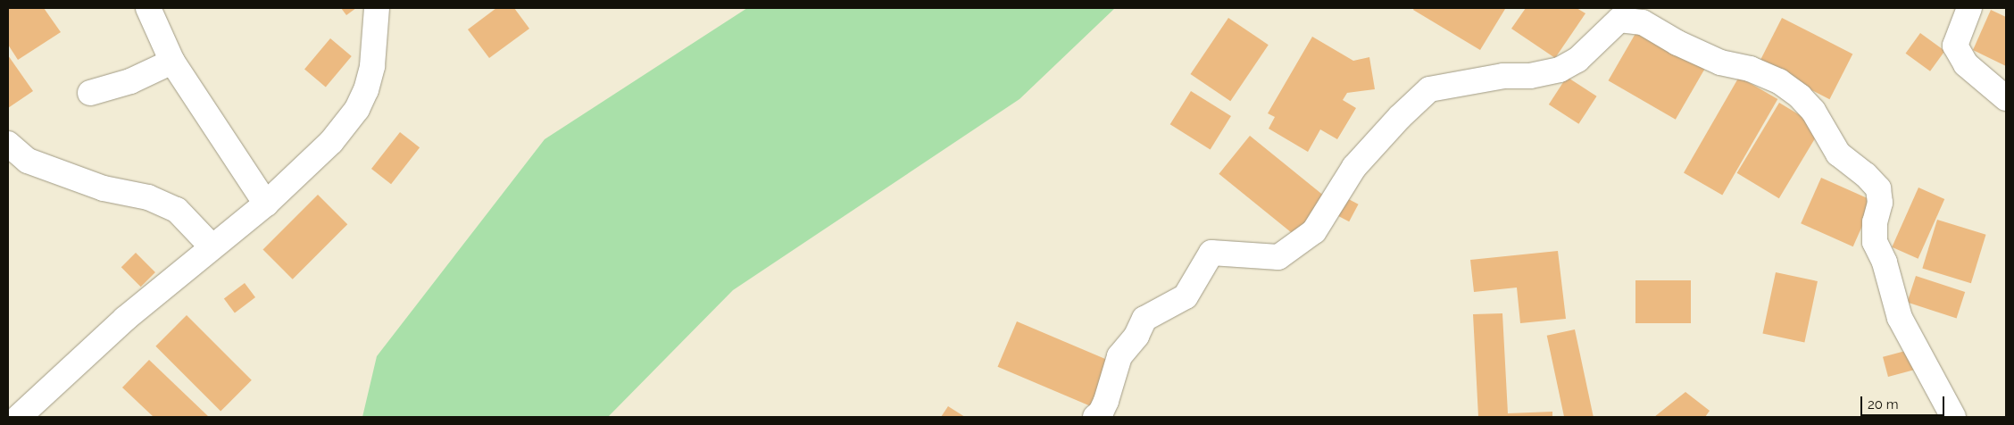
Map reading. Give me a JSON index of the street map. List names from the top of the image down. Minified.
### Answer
{"scale_bar":"20 m"}
